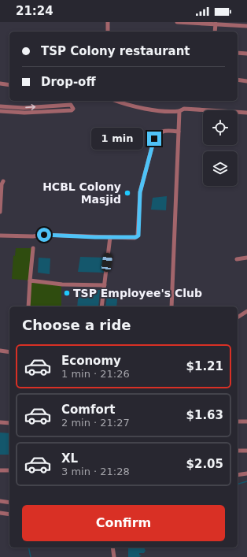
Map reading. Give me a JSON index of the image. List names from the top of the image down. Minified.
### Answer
{"places":["HCBL Colony Masjid","TSP Employee's Club"],"page":{"status":"21:24","banner":["TSP Colony restaurant","Drop-off"],"bubble":"1 min","heading":"Choose a ride","list":[{"name":"Economy","note":"1 min · 21:26","value":"$1.21"},{"name":"Comfort","note":"2 min · 21:27","value":"$1.63"},{"name":"XL","note":"3 min · 21:28","value":"$2.05"}],"buttons":"Confirm"}}
